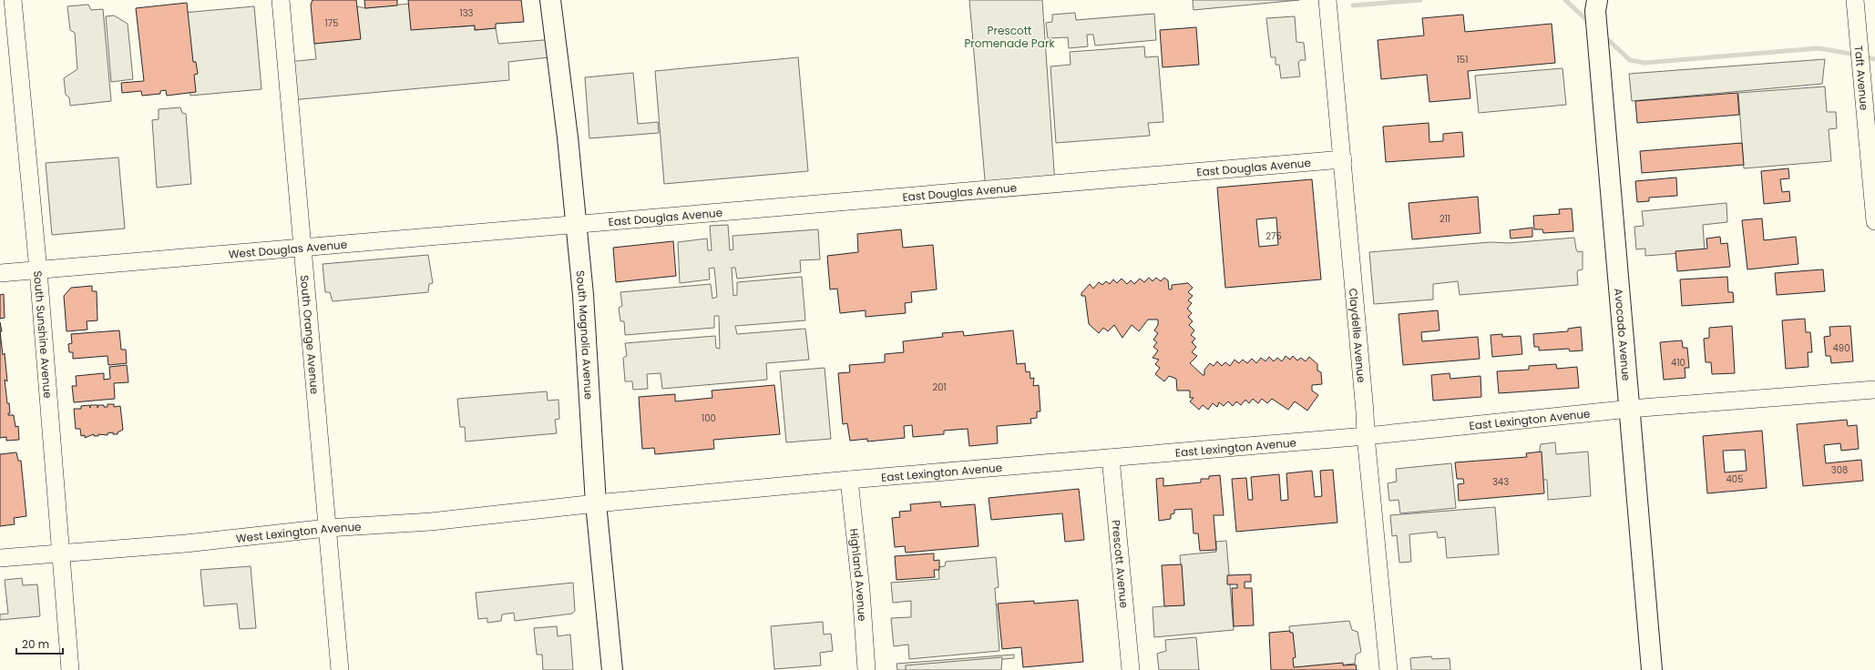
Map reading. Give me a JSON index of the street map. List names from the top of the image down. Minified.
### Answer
{"streets":{"main road":["South Magnolia Avenue","Avocado Avenue"],"street":["Taft Avenue","East Douglas Avenue","West Douglas Avenue","South Sunshine Avenue","South Orange Avenue","Claydelle Avenue","East Lexington Avenue","West Lexington Avenue","Prescott Avenue","Highland Avenue"]},"crossings":[["East Douglas Avenue","West Douglas Avenue"],["East Douglas Avenue","South Magnolia Avenue"],["East Douglas Avenue","Claydelle Avenue"],["West Douglas Avenue","South Sunshine Avenue"],["West Douglas Avenue","South Orange Avenue"],["West Douglas Avenue","South Magnolia Avenue"],["South Sunshine Avenue","West Lexington Avenue"],["South Orange Avenue","West Lexington Avenue"],["South Magnolia Avenue","East Lexington Avenue"],["South Magnolia Avenue","West Lexington Avenue"],["Claydelle Avenue","East Lexington Avenue"],["Avocado Avenue","East Lexington Avenue"],["East Lexington Avenue","West Lexington Avenue"],["East Lexington Avenue","Prescott Avenue"],["East Lexington Avenue","Highland Avenue"]],"parks":["Prescott Promenade Park"],"house_numbers":["133","175","151","211","275","490","410","201","100","308","405","343"],"scale_bar":"20 m"}
